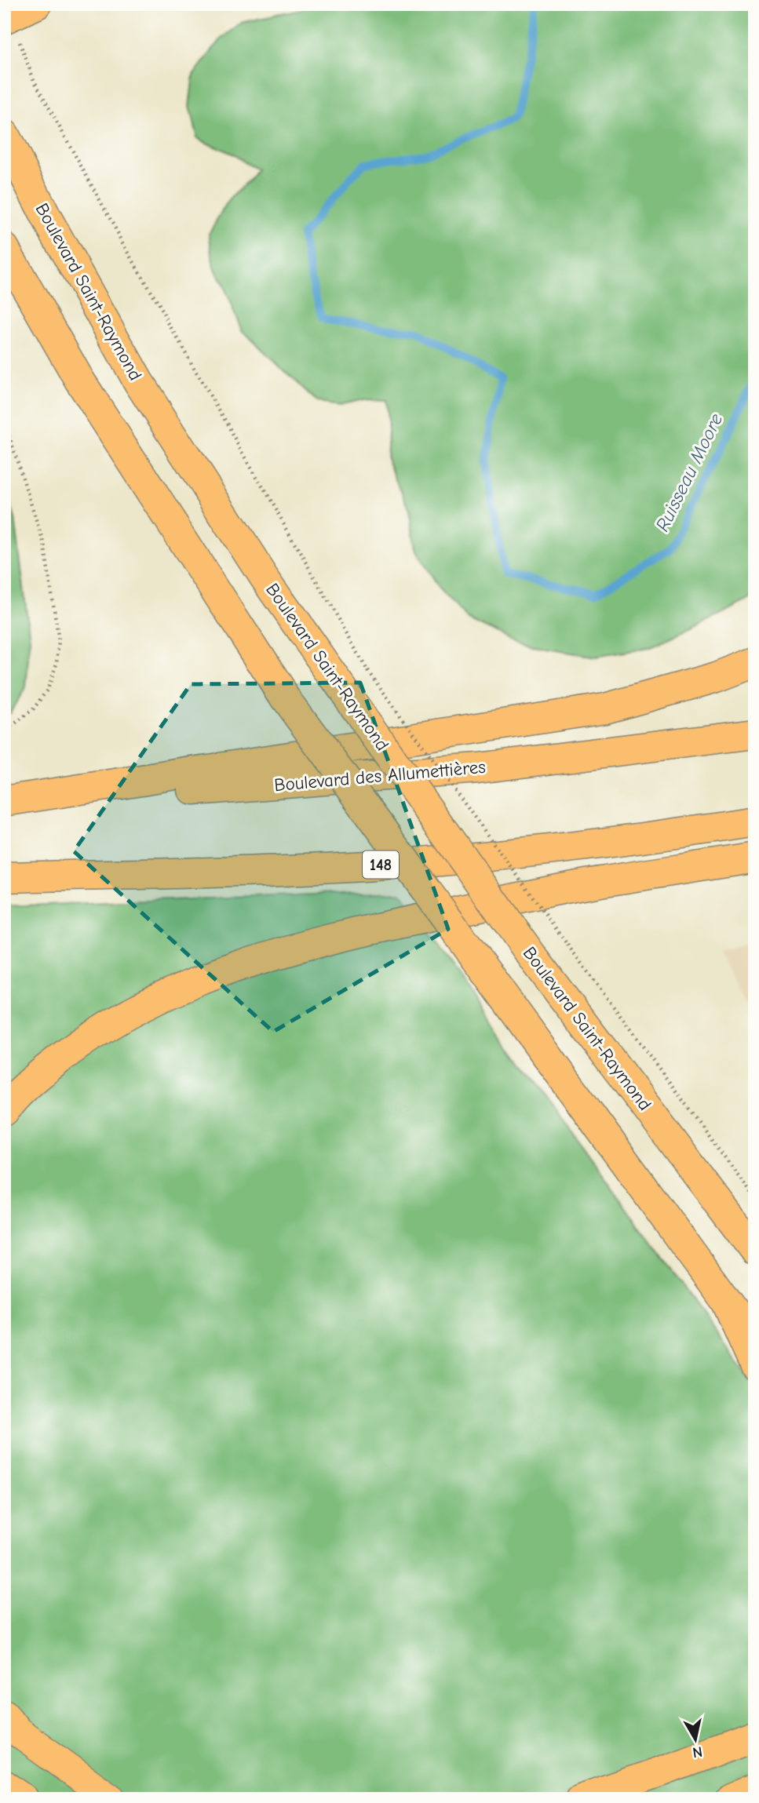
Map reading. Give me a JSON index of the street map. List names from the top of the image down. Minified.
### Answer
{"streets":{"main road":["Boulevard Saint-Raymond","Boulevard des Allumettières","148"]},"water":["Ruisseau Moore"],"north":"bottom"}
